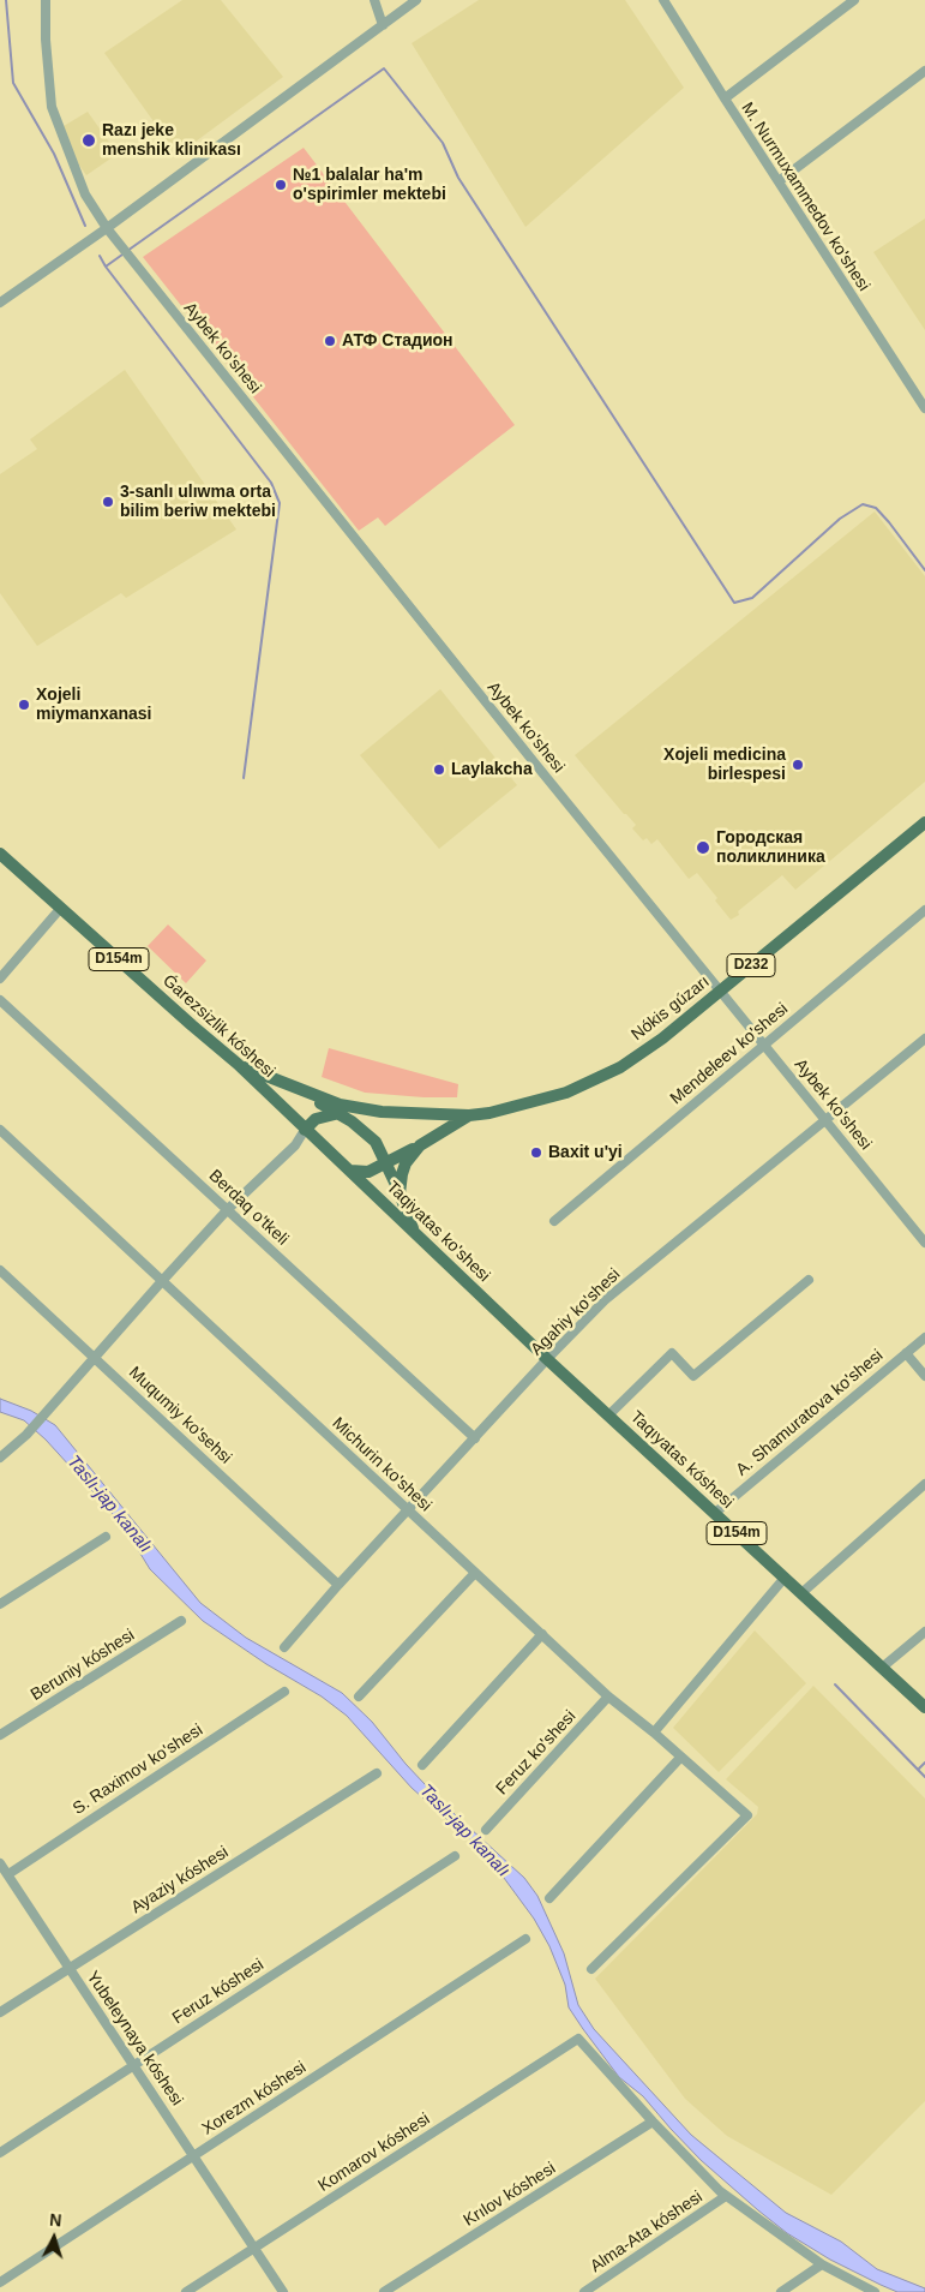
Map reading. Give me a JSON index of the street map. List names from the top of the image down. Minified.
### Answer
{"streets":{"main road":["D154m","D232","Nókis gúzarı","Ǵarezsizlik kóshesi","Taqiyatas ko'shesi","Taqıyatas kóshesi"],"street":["M. Nurmuxammedov ko'shesi","Aybek ko'shesi","Mendeleev ko'shesi","Berdaq o'tkeli","Agahiy ko'shesi","A. Shamuratova ko'shesi","Muqumiy ko'sehsi","Michurin ko'shesi","Beruniy kóshesi","Feruz ko'shesi","S. Raximov ko'shesi","Ayaziy kóshesi","Feruz kóshesi","Yubeleynaya kóshesi","Xorezm kóshesi","Komarov kóshesi","Krılov kóshesi","Alma-Ata kóshesi"]},"crossings":[["Aybek ko'shesi","Nókis gúzarı"],["Aybek ko'shesi","Mendeleev ko'shesi"],["Aybek ko'shesi","Agahiy ko'shesi"],["D232","Nókis gúzarı"],["D232","Ǵarezsizlik kóshesi"],["D232","Taqiyatas ko'shesi"],["Ǵarezsizlik kóshesi","Taqiyatas ko'shesi"],["Berdaq o'tkeli","Agahiy ko'shesi"],["Taqiyatas ko'shesi","Agahiy ko'shesi"],["Taqiyatas ko'shesi","Taqıyatas kóshesi"],["Agahiy ko'shesi","Muqumiy ko'sehsi"],["Agahiy ko'shesi","Taqıyatas kóshesi"],["Agahiy ko'shesi","Michurin ko'shesi"],["A. Shamuratova ko'shesi","Taqıyatas kóshesi"],["Michurin ko'shesi","Feruz ko'shesi"],["S. Raximov ko'shesi","Yubeleynaya kóshesi"],["Ayaziy kóshesi","Yubeleynaya kóshesi"],["Feruz kóshesi","Yubeleynaya kóshesi"],["Yubeleynaya kóshesi","Xorezm kóshesi"],["Yubeleynaya kóshesi","Komarov kóshesi"],["Komarov kóshesi","Krılov kóshesi"]],"water":["Taslı-jap kanalı"],"places":["Razı jeke menshik klinikası","№1 balalar ha'm o'spirimler mektebi","АТФ Стадион","3-sanlı ulıwma orta bilim beriw mektebi","Xojeli miymanxanasi","Xojeli medicina birlespesi","Laylakcha","Городская поликлиника","Baxit u'yi"],"north":"top"}
